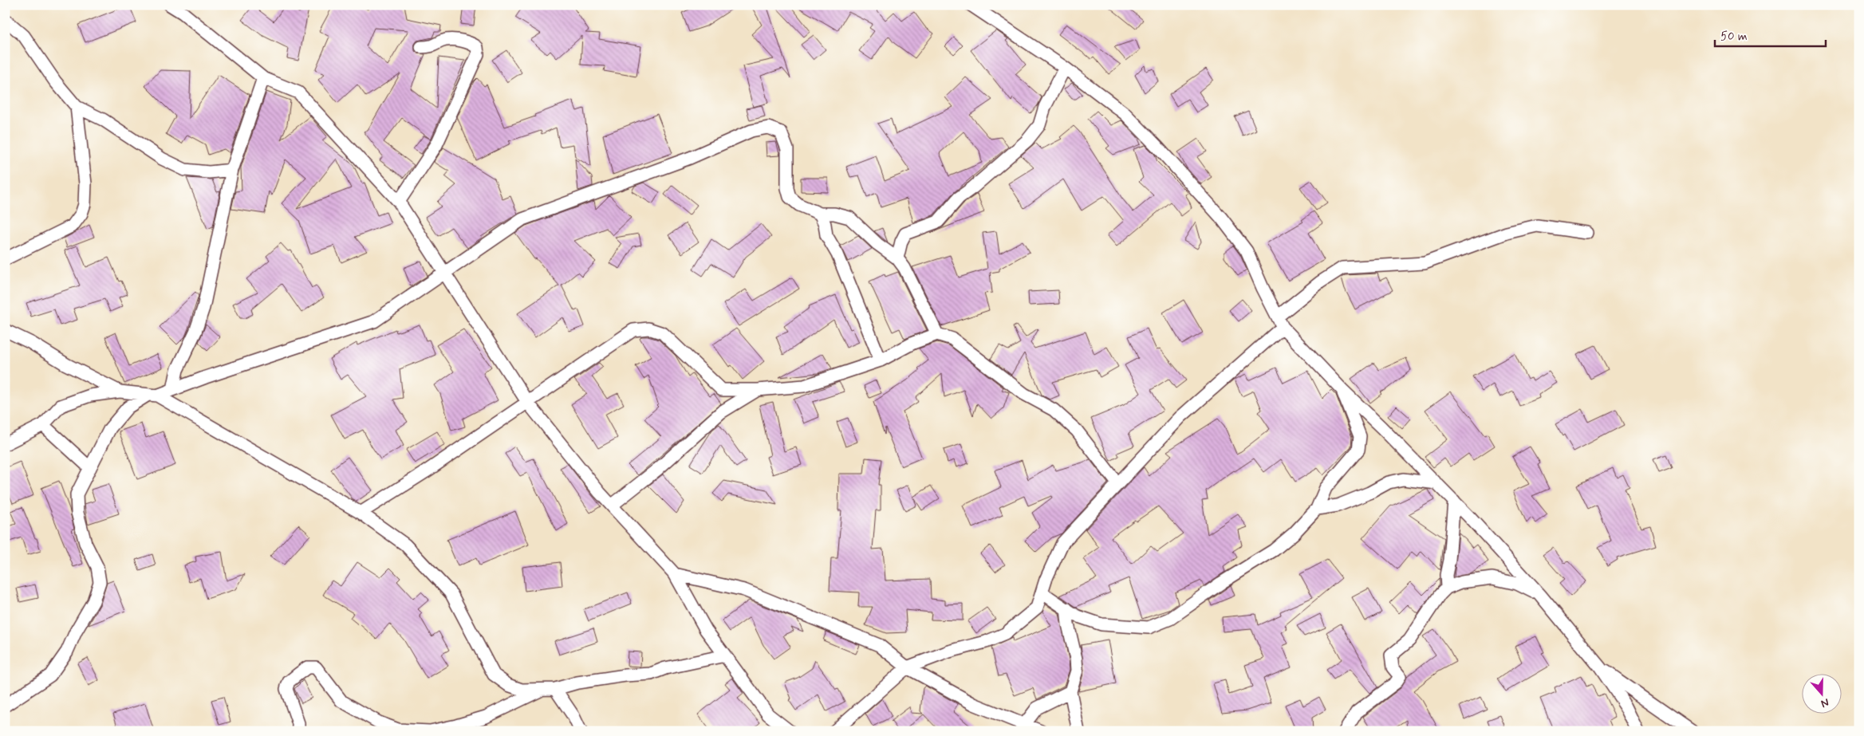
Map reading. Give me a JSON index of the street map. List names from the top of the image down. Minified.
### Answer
{"scale_bar":"50 m","north":"bottom"}
